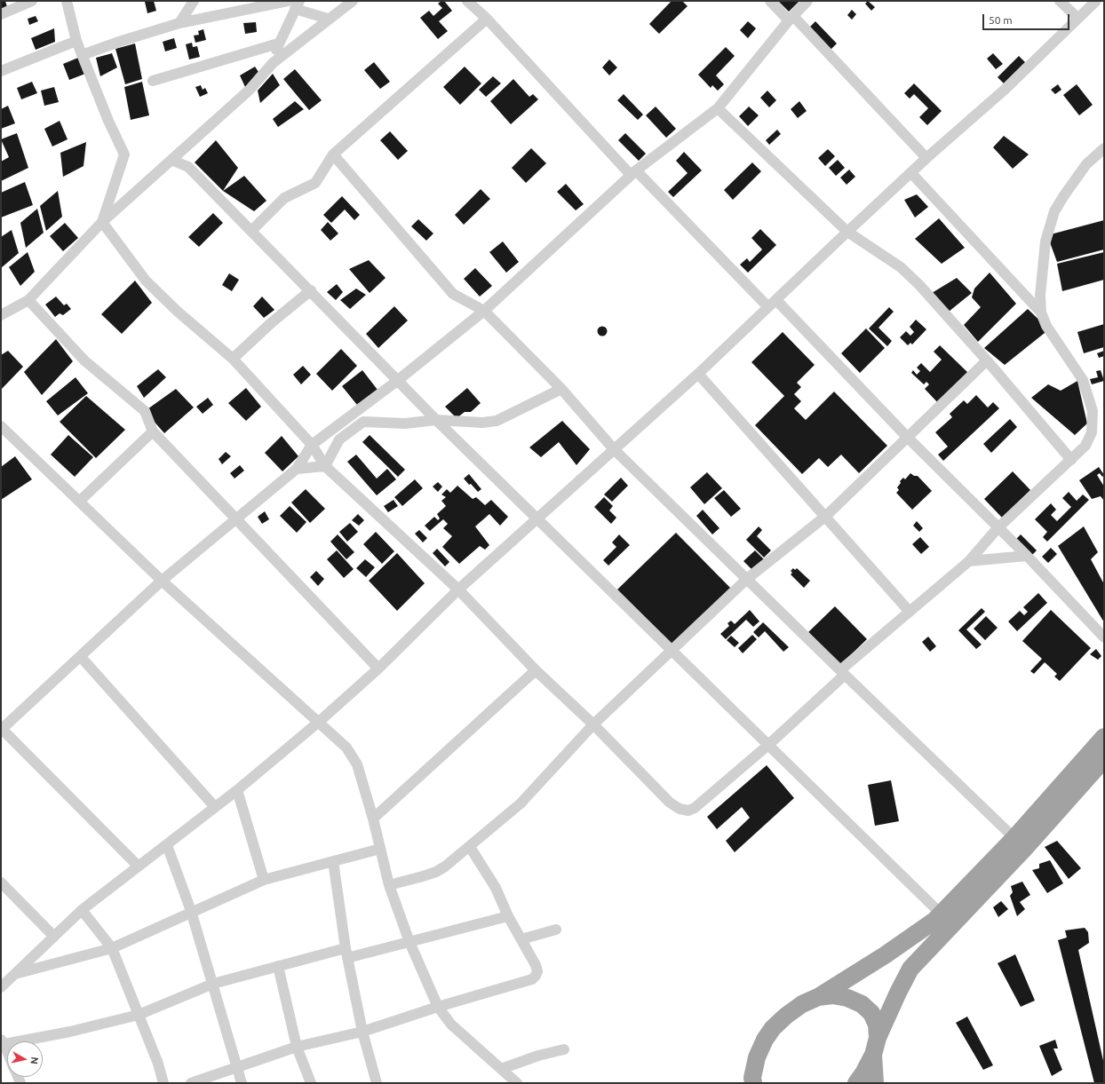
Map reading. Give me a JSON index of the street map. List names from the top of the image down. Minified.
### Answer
{"scale_bar":"50 m","north":"right"}
